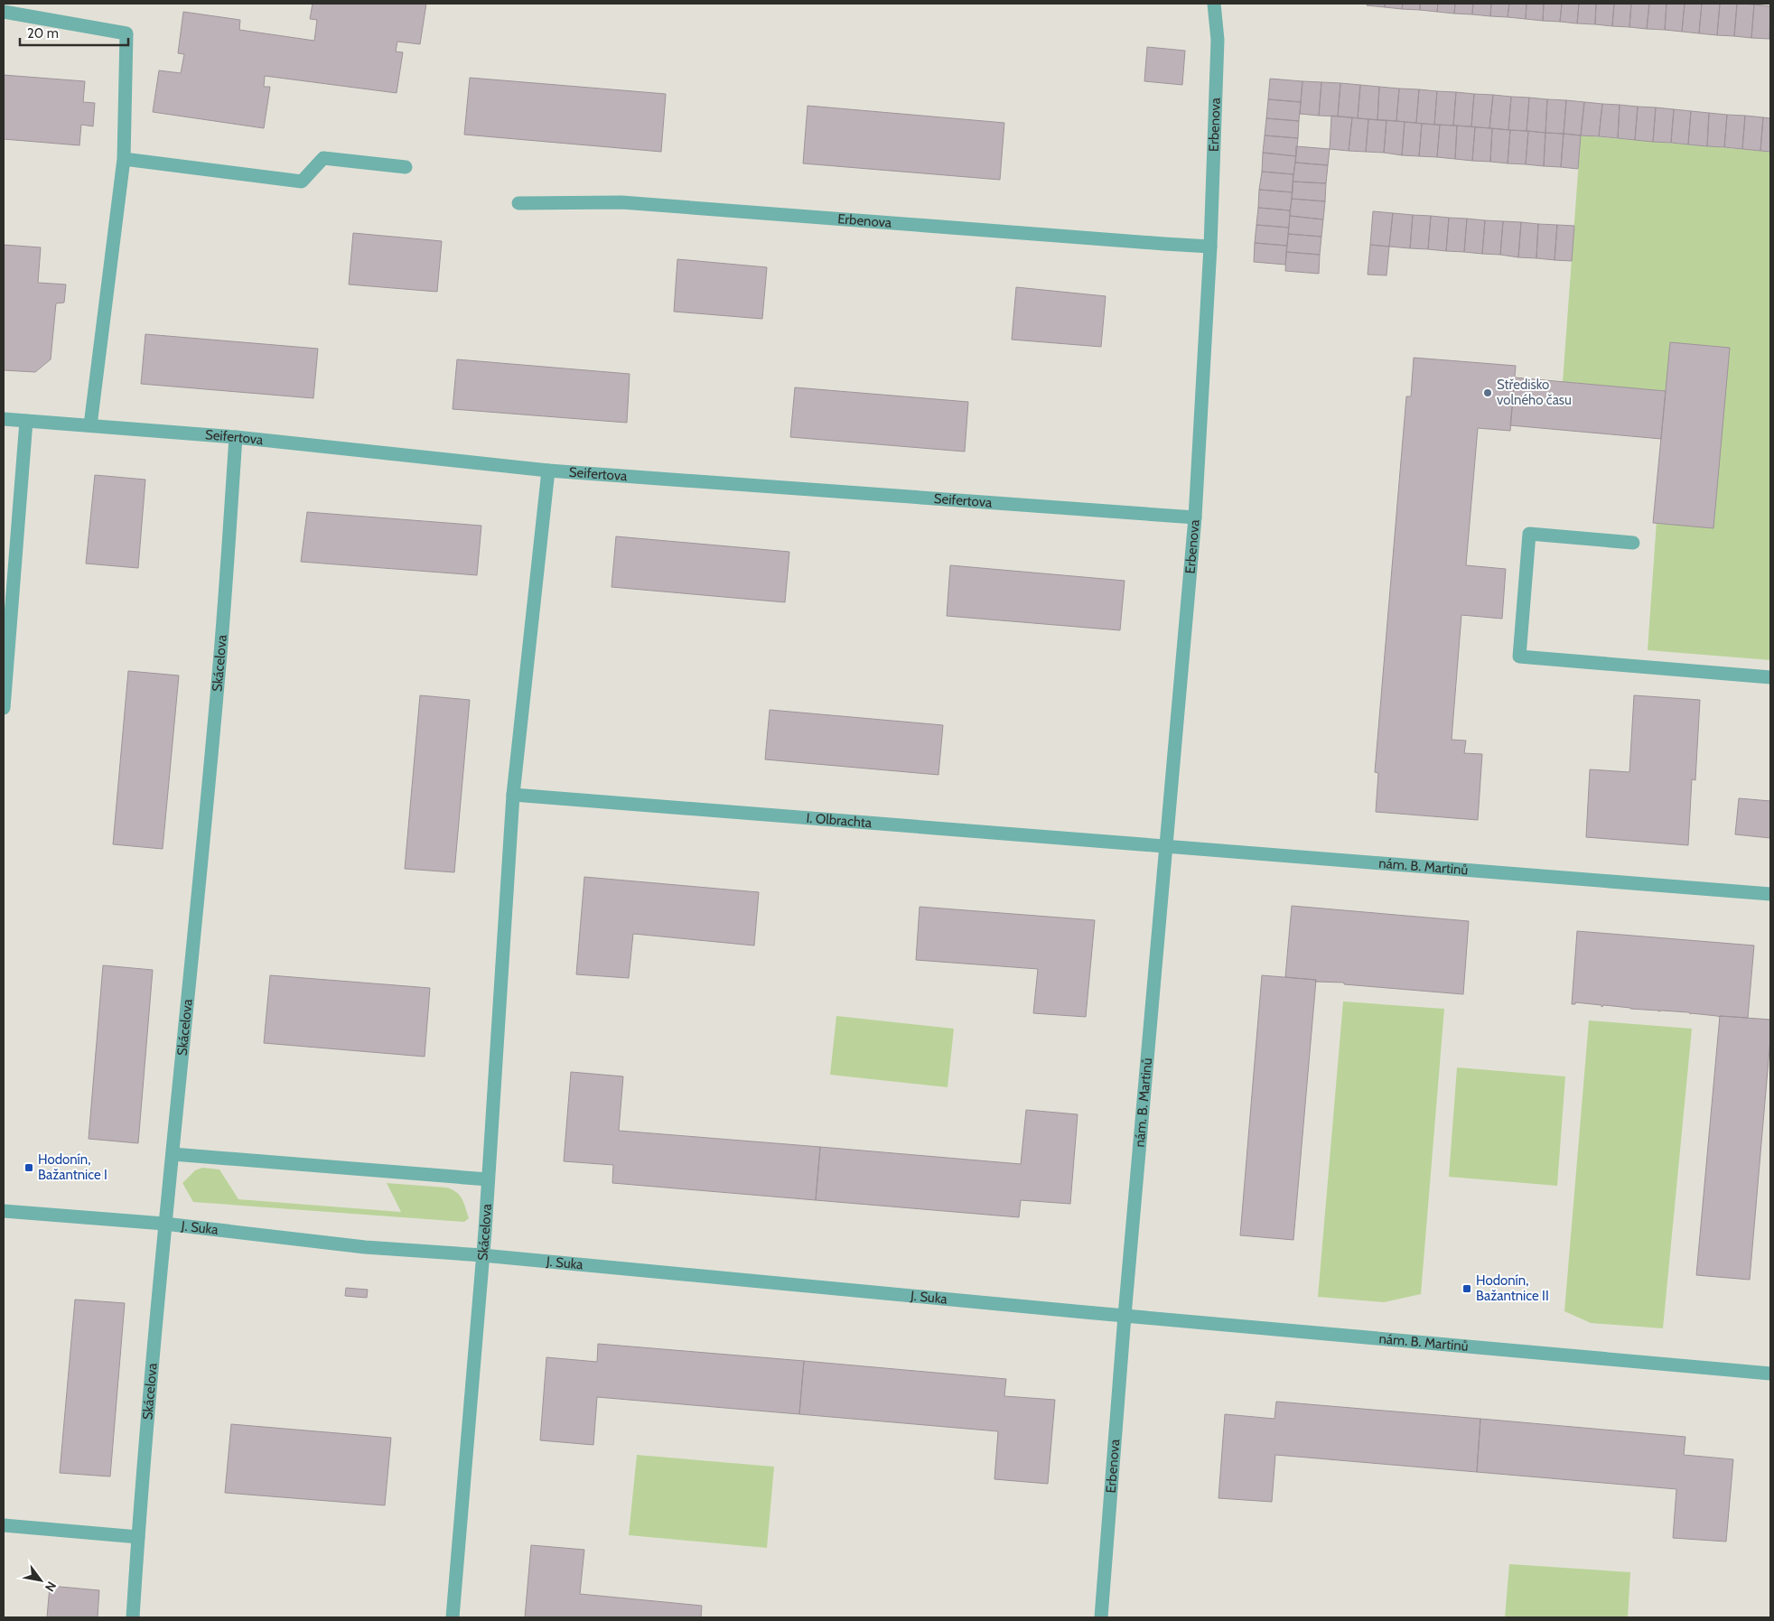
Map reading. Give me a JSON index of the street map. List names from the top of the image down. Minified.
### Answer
{"streets":{"street":["Erbenova","Seifertova","Skácelova","I. Olbrachta","nám. B. Martinů","J. Suka"]},"crossings":[["Erbenova","Seifertova"],["Erbenova","I. Olbrachta"],["Erbenova","nám. B. Martinů"],["Erbenova","J. Suka"],["Seifertova","Skácelova"],["Skácelova","I. Olbrachta"],["Skácelova","J. Suka"],["I. Olbrachta","nám. B. Martinů"],["nám. B. Martinů","J. Suka"]],"places":{"other":["Středisko volného času"],"transit":["Hodonín, Bažantnice I","Hodonín, Bažantnice II"]},"scale_bar":"20 m","north":"bottom right"}
